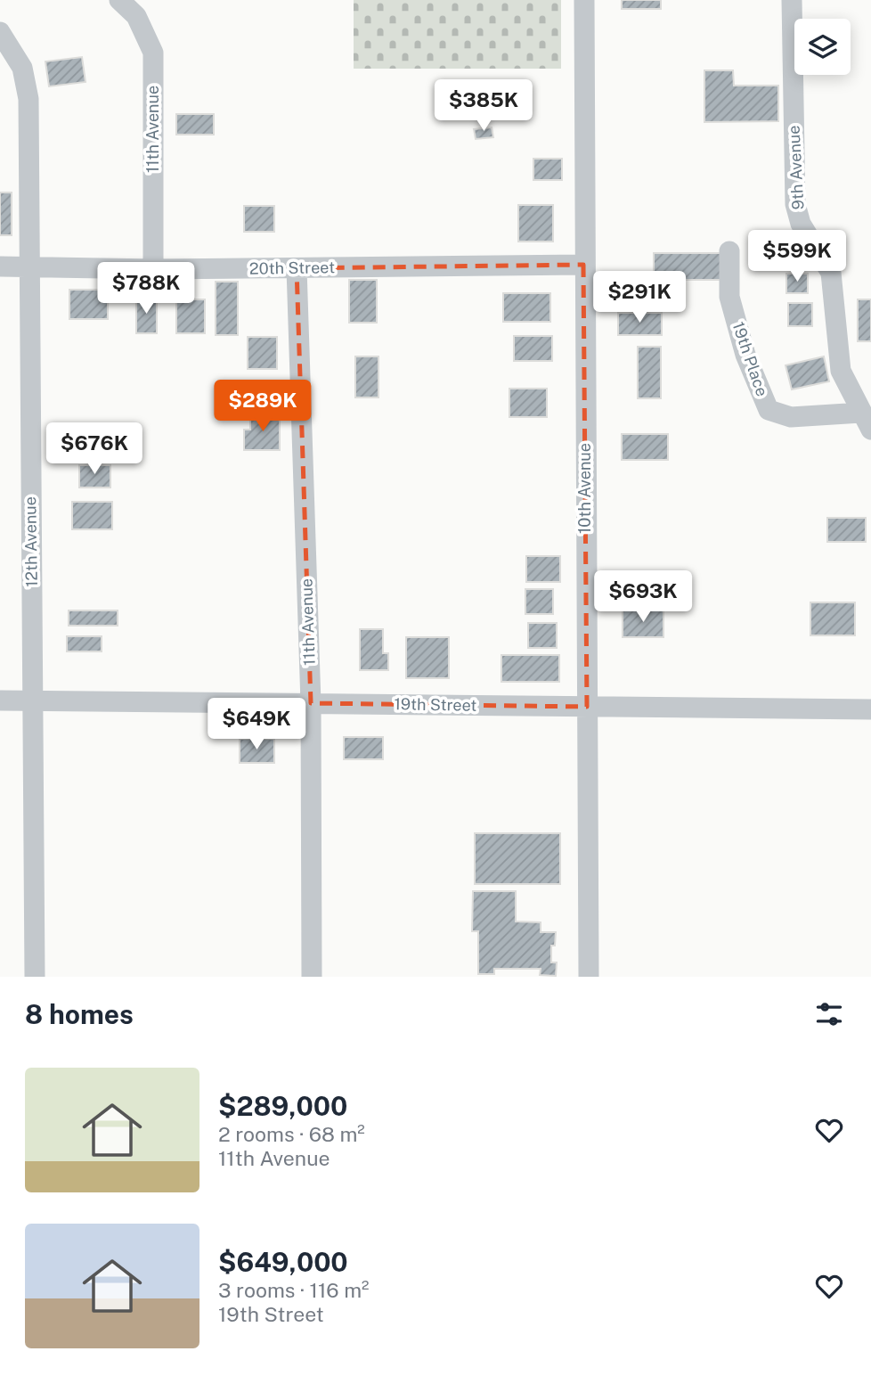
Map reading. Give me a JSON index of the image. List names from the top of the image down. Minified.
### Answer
{"streets":{"street":["11th Avenue","9th Avenue","20th Street","19th Place","10th Avenue","12th Avenue","19th Street"]},"crossings":[["11th Avenue","20th Street"],["11th Avenue","19th Street"],["9th Avenue","19th Place"],["20th Street","10th Avenue"],["20th Street","12th Avenue"],["10th Avenue","19th Street"],["12th Avenue","19th Street"]],"page":{"price":["$385K","$599K","$788K","$291K","$289K","$676K","$693K","$649K"],"heading":"8 homes","list":[{"name":"$289,000","note":"2 rooms · 68 m² · 11th Avenue"},{"name":"$649,000","note":"3 rooms · 116 m² · 19th Street"}]}}
